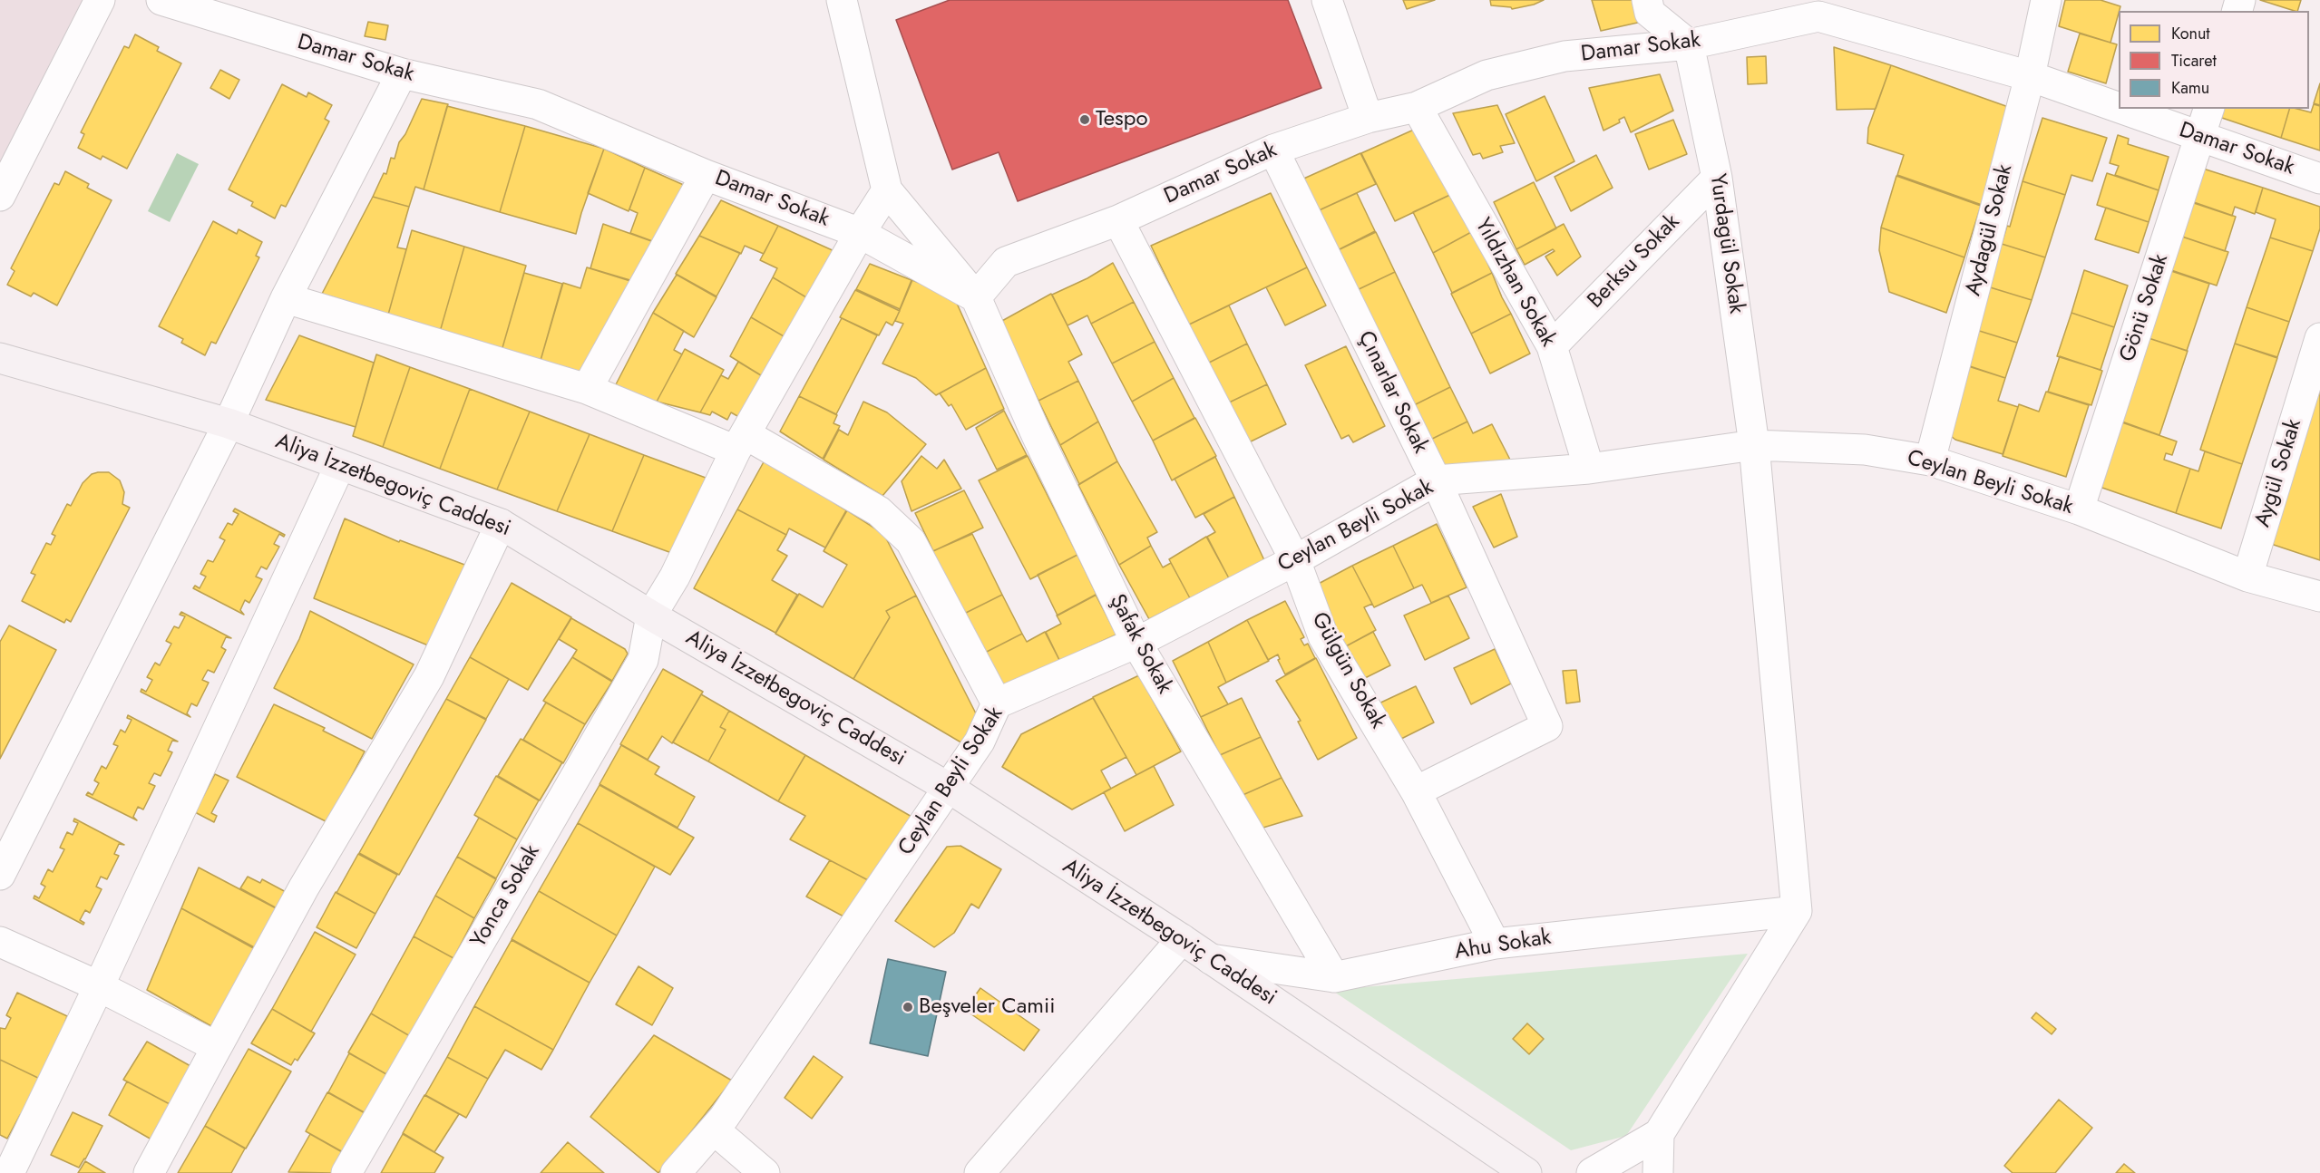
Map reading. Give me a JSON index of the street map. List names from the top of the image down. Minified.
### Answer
{"streets":{"street":["Damar Sokak","Aydagül Sokak","Yurdagül Sokak","Berksu Sokak","Yıldızhan Sokak","Gönü Sokak","Çınarlar Sokak","Aygül Sokak","Ceylan Beyli Sokak","Aliya İzzetbegoviç Caddesi","Şafak Sokak","Gülgün Sokak","Yonca Sokak","Ahu Sokak"]},"crossings":[["Damar Sokak","Aydagül Sokak"],["Damar Sokak","Yurdagül Sokak"],["Damar Sokak","Yıldızhan Sokak"],["Damar Sokak","Gönü Sokak"],["Damar Sokak","Çınarlar Sokak"],["Damar Sokak","Şafak Sokak"],["Damar Sokak","Gülgün Sokak"],["Aydagül Sokak","Ceylan Beyli Sokak"],["Yurdagül Sokak","Berksu Sokak"],["Yurdagül Sokak","Ceylan Beyli Sokak"],["Yurdagül Sokak","Ahu Sokak"],["Berksu Sokak","Yıldızhan Sokak"],["Yıldızhan Sokak","Ceylan Beyli Sokak"],["Gönü Sokak","Ceylan Beyli Sokak"],["Çınarlar Sokak","Ceylan Beyli Sokak"],["Çınarlar Sokak","Gülgün Sokak"],["Aygül Sokak","Ceylan Beyli Sokak"],["Ceylan Beyli Sokak","Aliya İzzetbegoviç Caddesi"],["Ceylan Beyli Sokak","Şafak Sokak"],["Ceylan Beyli Sokak","Gülgün Sokak"],["Aliya İzzetbegoviç Caddesi","Yonca Sokak"],["Aliya İzzetbegoviç Caddesi","Ahu Sokak"],["Şafak Sokak","Ahu Sokak"],["Gülgün Sokak","Ahu Sokak"]],"places":["Tespo","Beşveler Camii"],"legend":["Konut","Ticaret","Kamu"]}
